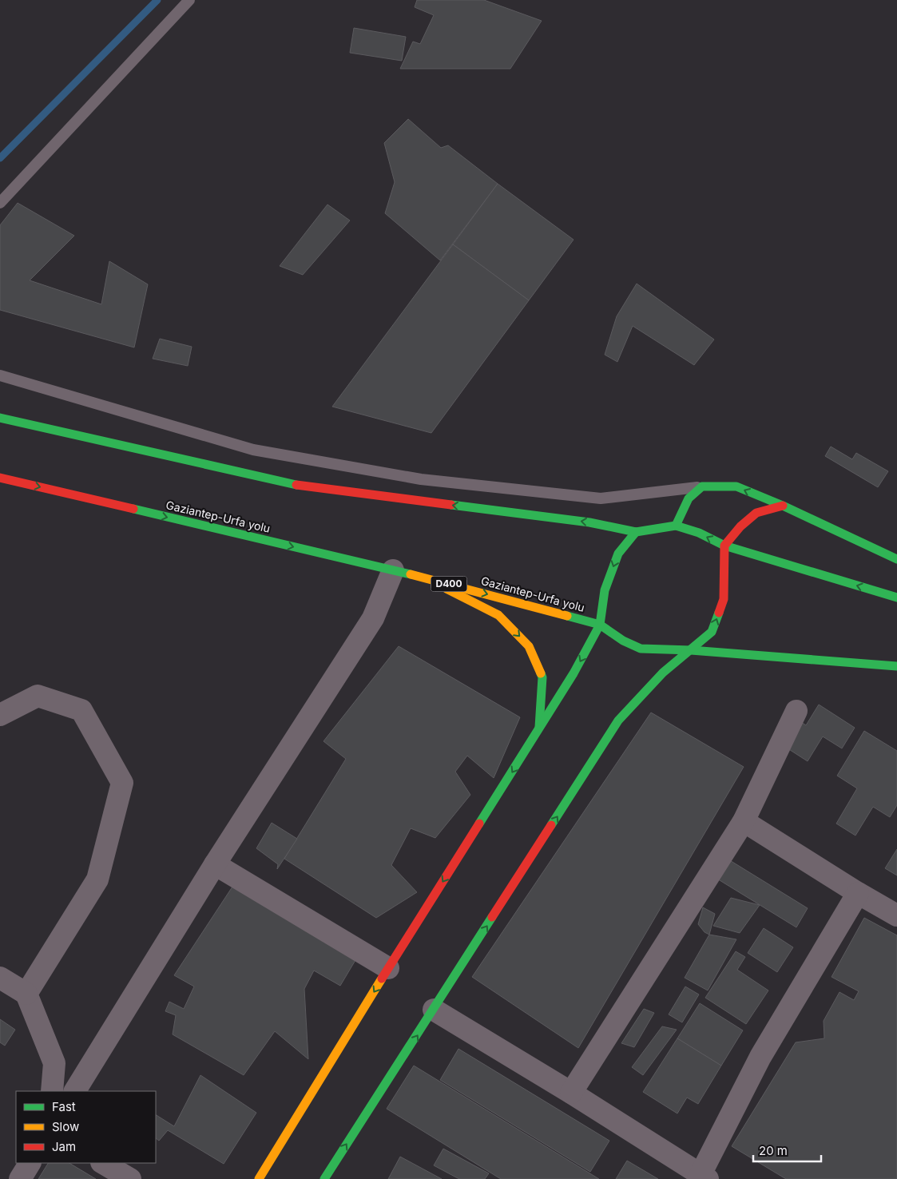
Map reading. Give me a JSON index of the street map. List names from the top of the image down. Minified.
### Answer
{"streets":{"main road":["Gaziantep-Urfa yolu","D400"]},"legend":["Fast","Slow","Jam"],"scale_bar":"20 m"}
